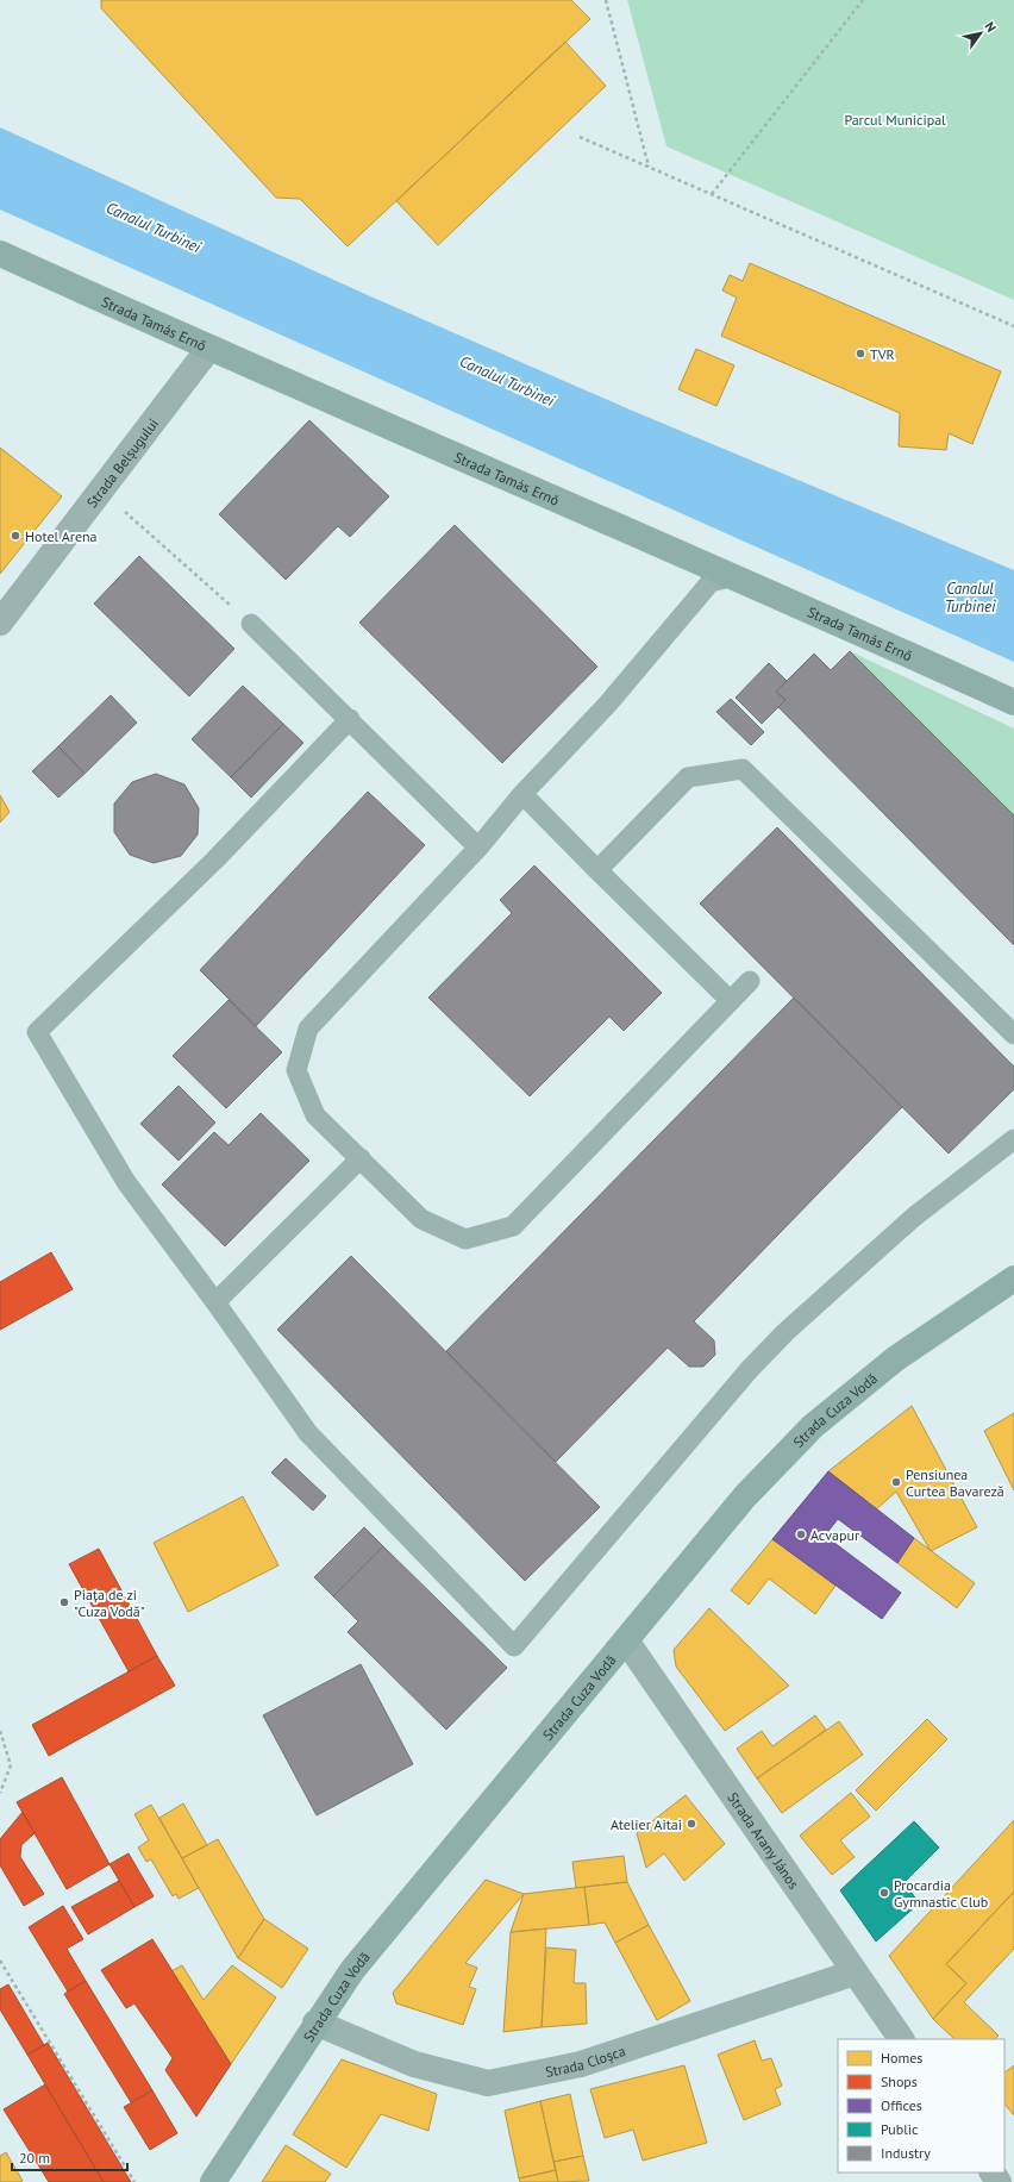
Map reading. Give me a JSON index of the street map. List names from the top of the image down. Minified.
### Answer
{"streets":{"main road":["Strada Tamás Ernő","Strada Cuza Vodă"],"street":["Strada Belșugului","Strada Arany János","Strada Cloșca"]},"crossings":[["Strada Tamás Ernő","Strada Belșugului"],["Strada Cuza Vodă","Strada Arany János"],["Strada Cuza Vodă","Strada Cloșca"],["Strada Arany János","Strada Cloșca"]],"water":["Canalul Turbinei"],"parks":["Parcul Municipal"],"places":["TVR","Hotel Arena","Pensiunea Curtea Bavareză","Acvapur","Piața de zi \"Cuza Vodă\"","Atelier Aitai","Procardia Gymnastic Club"],"legend":["Homes","Shops","Offices","Public","Industry"],"scale_bar":"20 m","north":"top right"}
